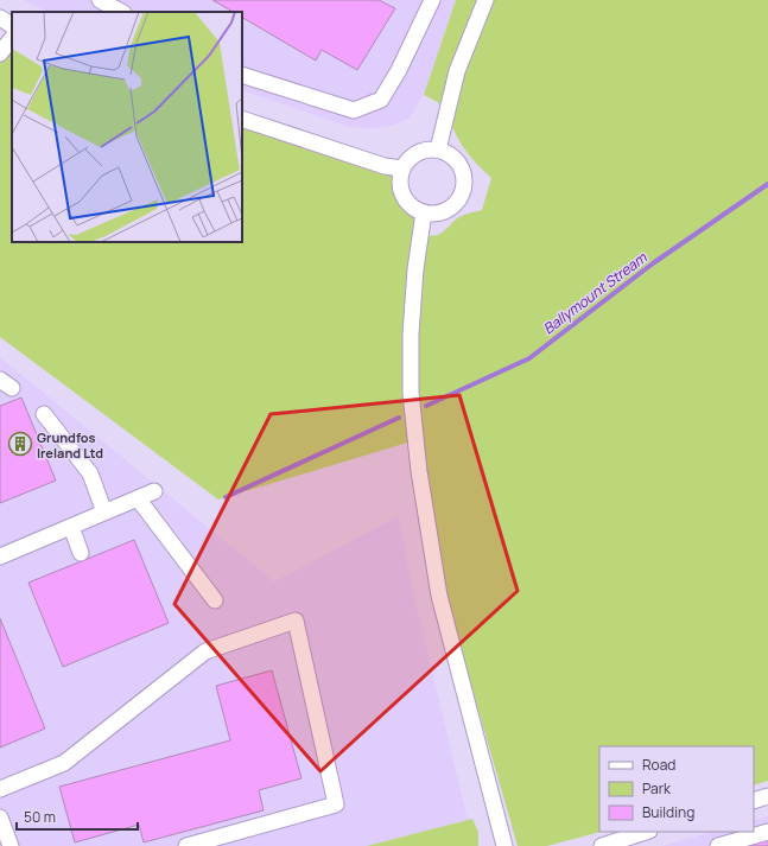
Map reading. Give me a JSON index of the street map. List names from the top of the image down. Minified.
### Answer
{"water":["Ballymount Stream"],"places":{"building":["Grundfos Ireland Ltd"]},"legend":["Road","Park","Building"],"scale_bar":"50 m"}
